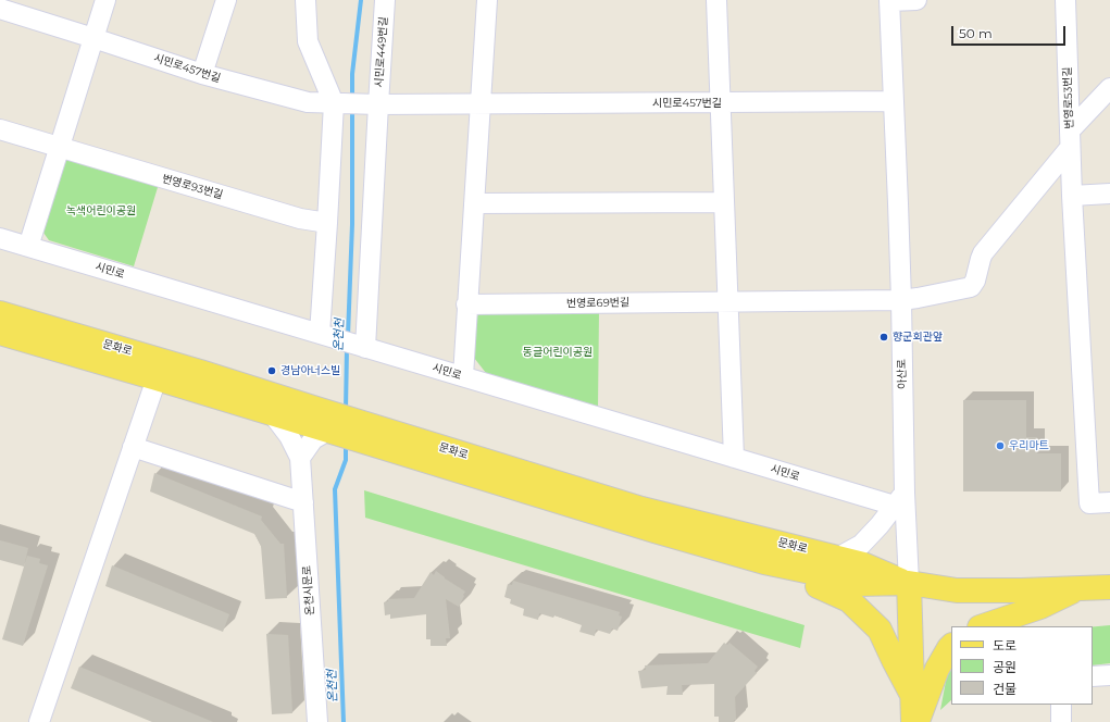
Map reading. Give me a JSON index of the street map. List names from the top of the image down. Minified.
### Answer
{"streets":{"main road":["문화로","아산로"],"street":["시민로449번길","시민로457번길","번영로53번길","번영로93번길","시민로","번영로69번길","온천시문로"]},"crossings":[["시민로449번길","시민로457번길"],["시민로457번길","아산로"],["번영로53번길","번영로69번길"],["시민로","아산로"],["번영로69번길","아산로"],["문화로","아산로"]],"water":["온천천"],"parks":["녹색어린이공원","동글어린이공원"],"places":["향군회관앞","경남아너스빌","우리마트"],"legend":["도로","공원","건물"],"scale_bar":"50 m"}
